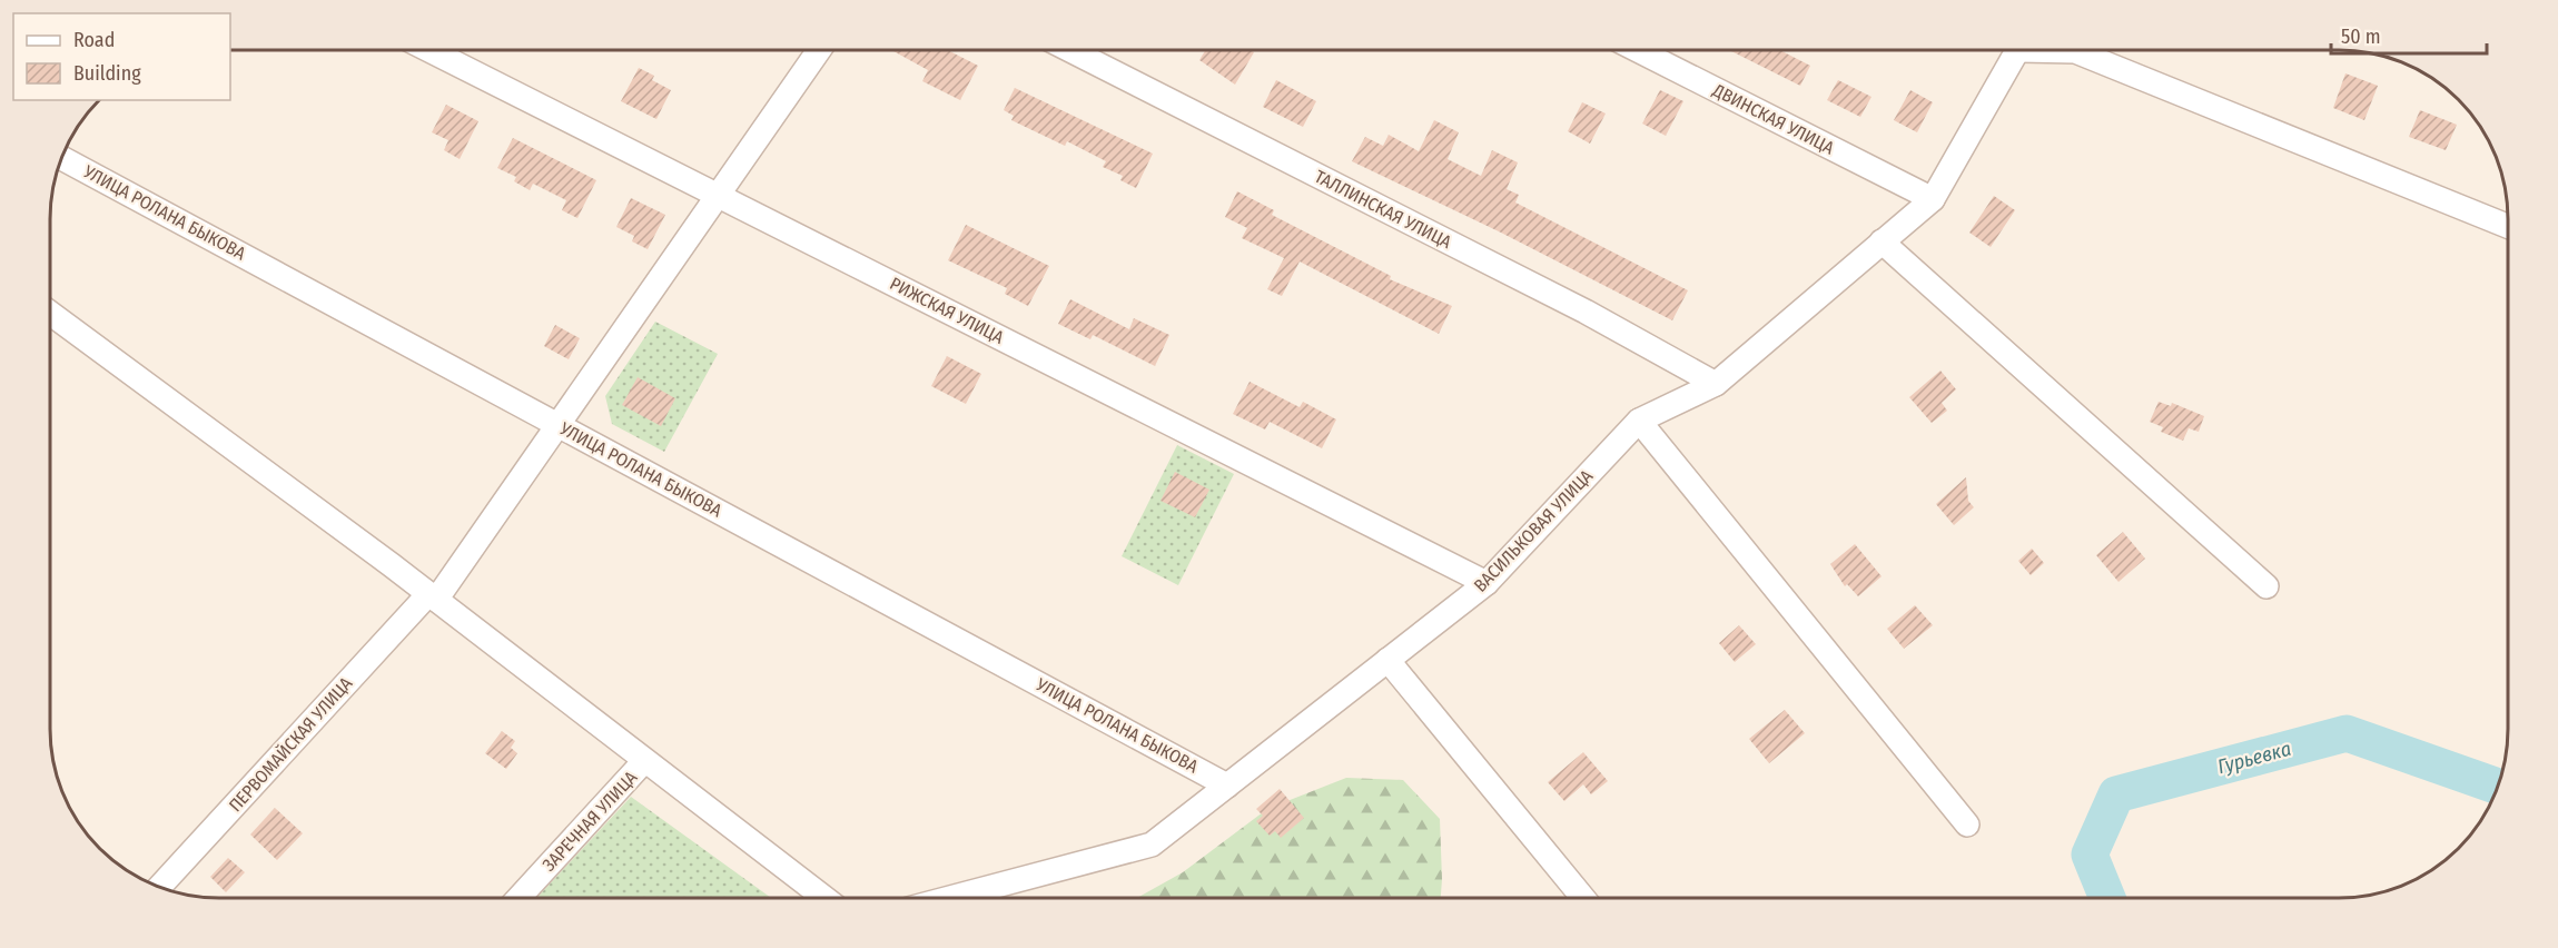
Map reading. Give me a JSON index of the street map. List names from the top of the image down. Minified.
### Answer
{"streets":{"street":["ДВИНСКАЯ УЛИЦА","ТАЛЛИНСКАЯ УЛИЦА","УЛИЦА РОЛАНА БЫКОВА","РИЖСКАЯ УЛИЦА","ВАСИЛЬКОВАЯ УЛИЦА","ПЕРВОМАЙСКАЯ УЛИЦА","ЗАРЕЧНАЯ УЛИЦА"]},"crossings":[["ДВИНСКАЯ УЛИЦА","ВАСИЛЬКОВАЯ УЛИЦА"],["ТАЛЛИНСКАЯ УЛИЦА","ВАСИЛЬКОВАЯ УЛИЦА"],["УЛИЦА РОЛАНА БЫКОВА","ВАСИЛЬКОВАЯ УЛИЦА"],["УЛИЦА РОЛАНА БЫКОВА","ПЕРВОМАЙСКАЯ УЛИЦА"],["РИЖСКАЯ УЛИЦА","ВАСИЛЬКОВАЯ УЛИЦА"],["РИЖСКАЯ УЛИЦА","ПЕРВОМАЙСКАЯ УЛИЦА"]],"water":["Гурьевка"],"legend":["Road","Building"],"scale_bar":"50 m"}
